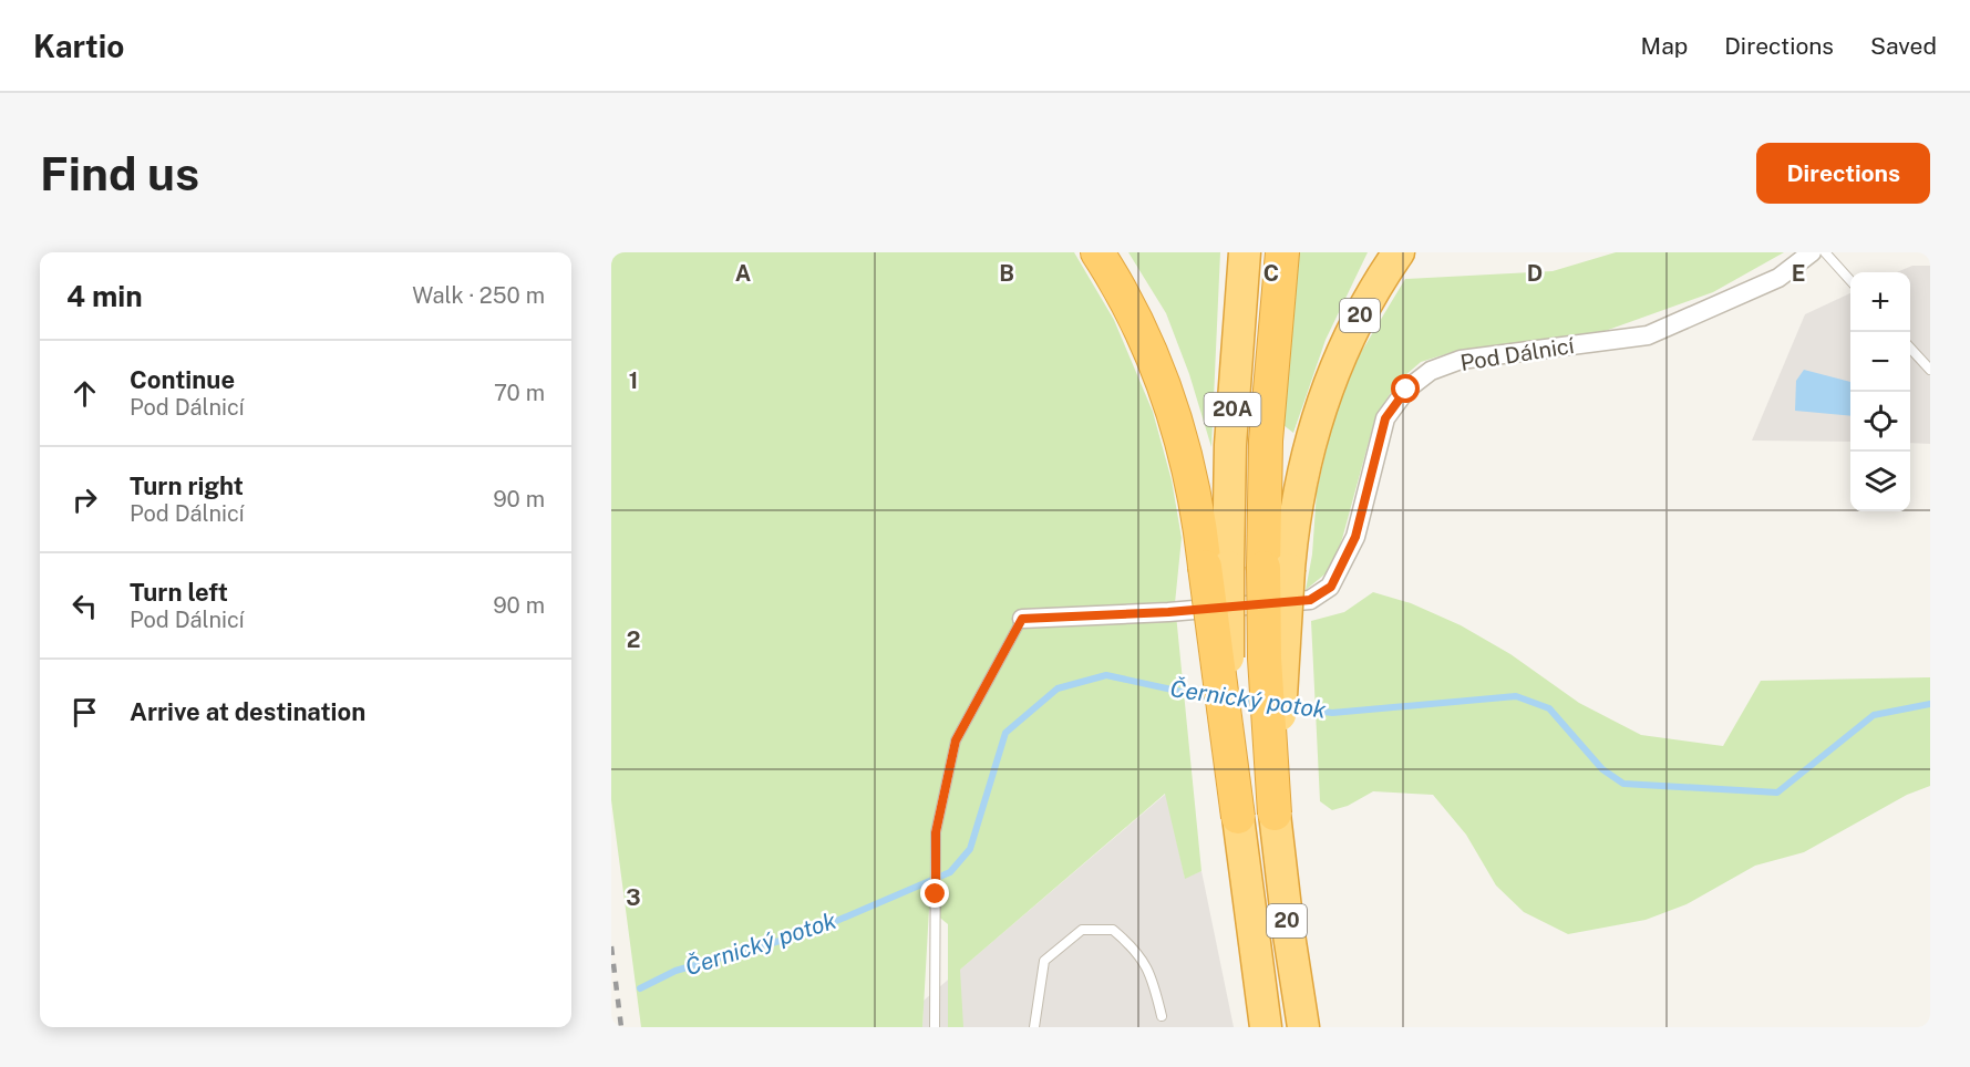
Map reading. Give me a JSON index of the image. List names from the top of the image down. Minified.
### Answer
{"streets":{"highway":["20","20A"],"street":["Pod Dálnicí"]},"water":["Černický potok"],"page":{"header":"Kartio","nav":["Map","Directions","Saved"],"buttons":"Directions","title":"Find us","heading":["4 min","Walk · 250 m"],"map_buttons":["+","−"],"list":[["Continue","Pod Dálnicí","70 m"],["Turn right","Pod Dálnicí","90 m"],["Turn left","Pod Dálnicí","90 m"],"Arrive at destination"]},"grid":{"columns":["A","B","C","D","E"],"rows":["1","2","3"]}}
